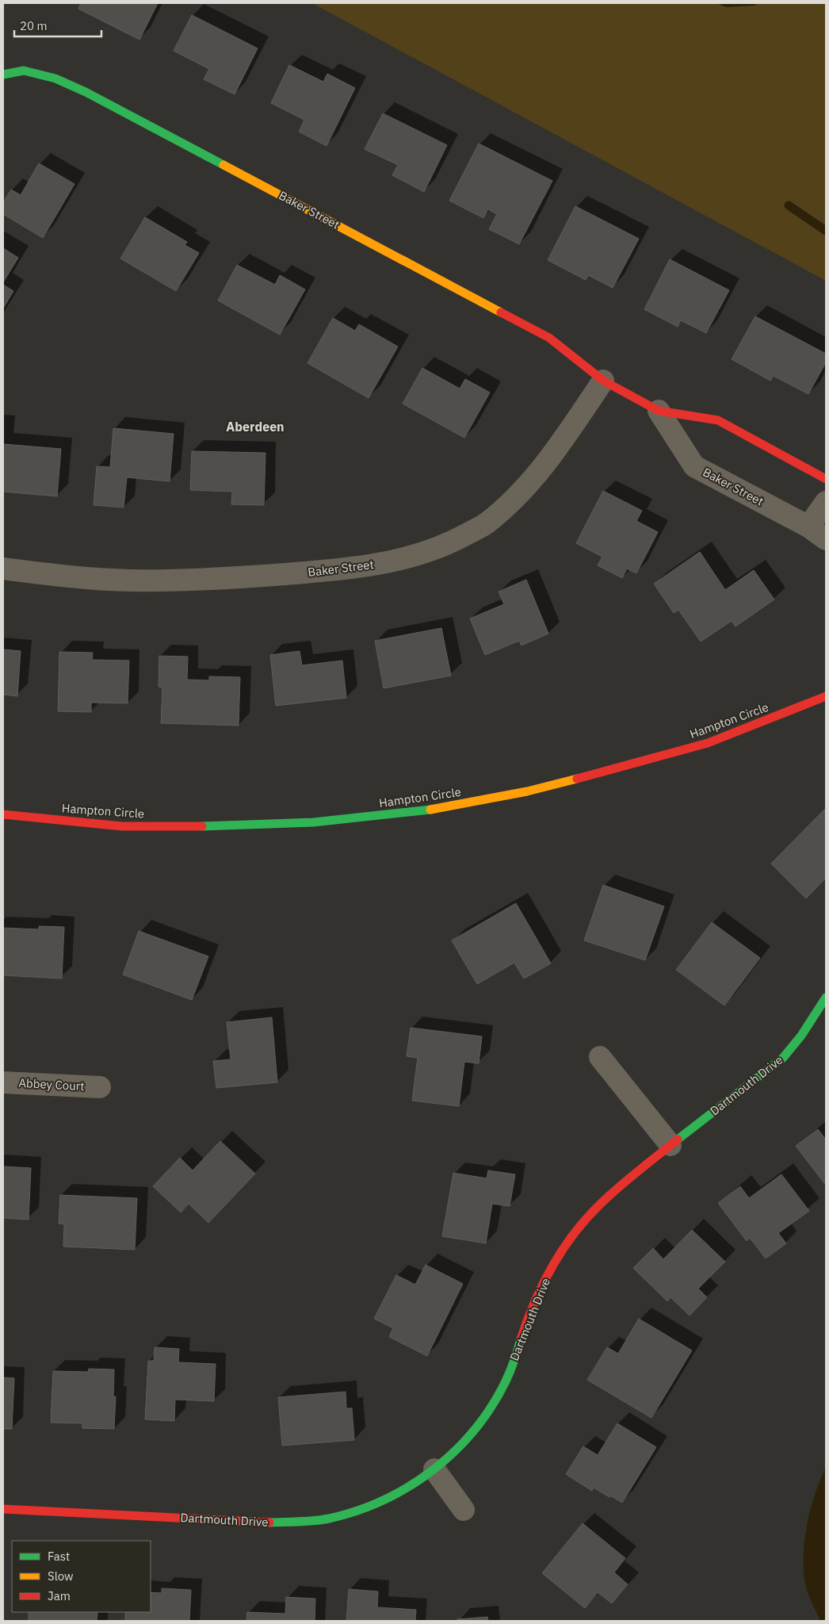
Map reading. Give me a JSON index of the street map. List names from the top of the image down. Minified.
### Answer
{"streets":{"street":["Baker Street","Hampton Circle","Abbey Court","Dartmouth Drive"]},"districts":["Aberdeen"],"legend":["Fast","Slow","Jam"],"scale_bar":"20 m"}
